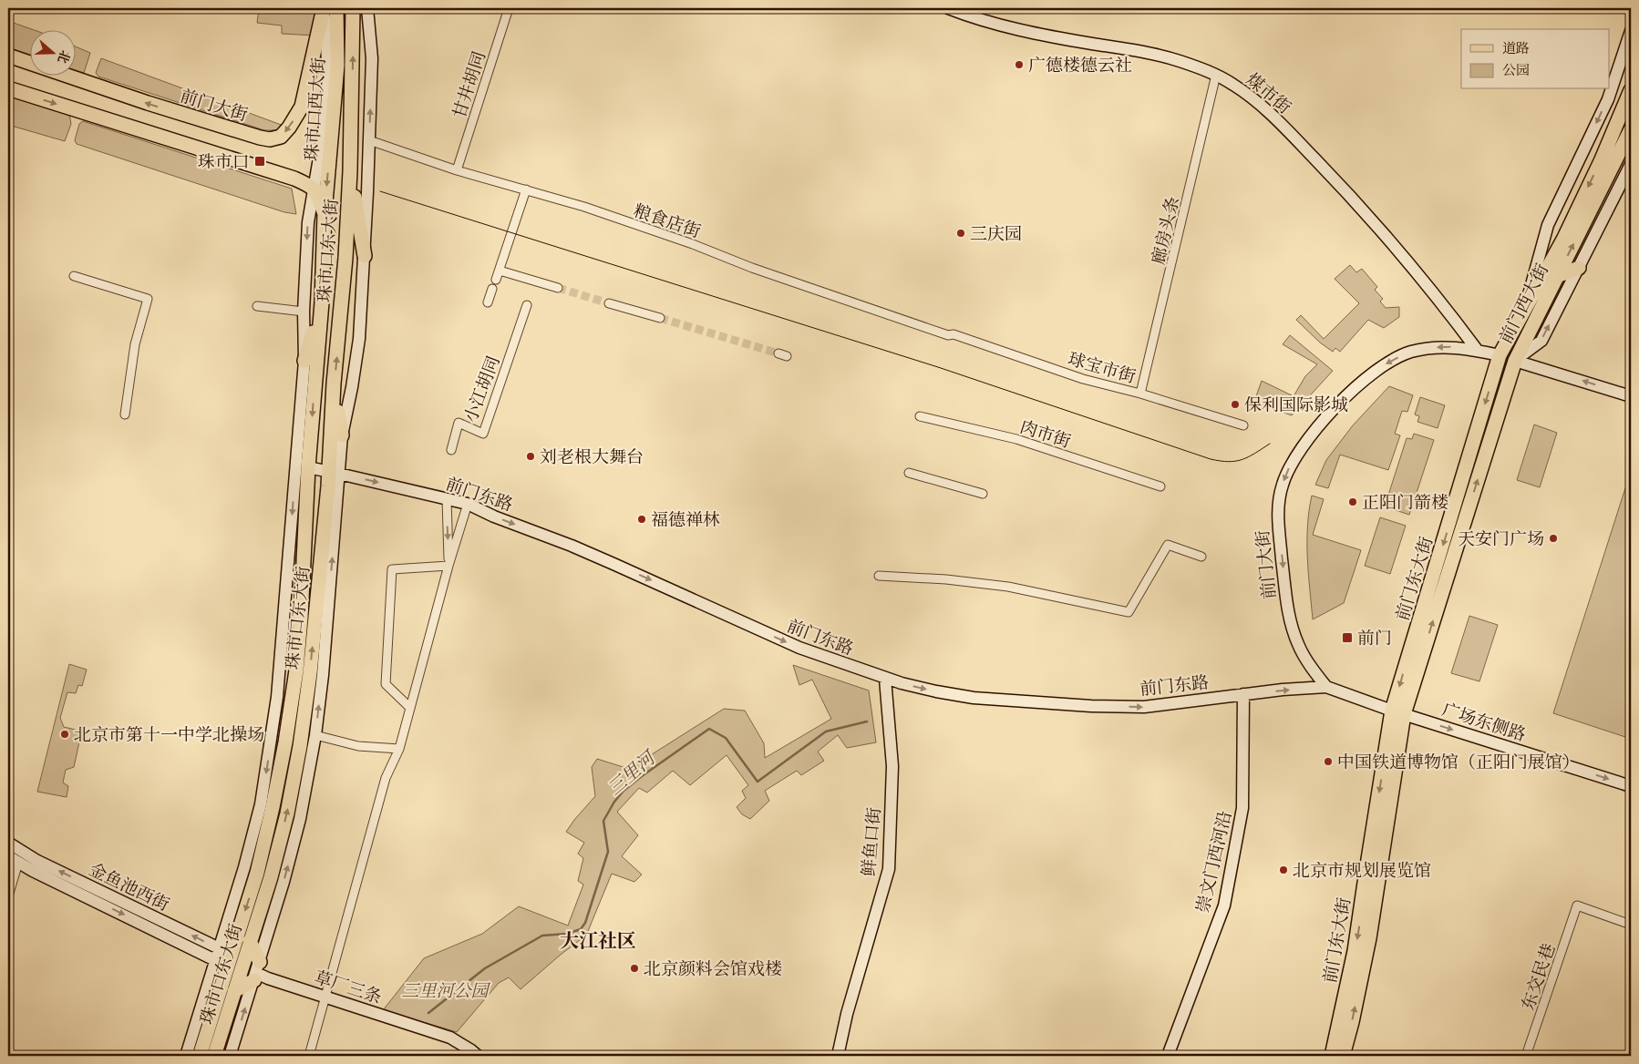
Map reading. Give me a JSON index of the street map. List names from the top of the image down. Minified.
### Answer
{"streets":{"main road":["前门大街","珠市口西大街","珠市口东大街","前门西大街","前门东大街"],"street":["甘井胡同","煤市街","粮食店街","廊房头条","球宝市街","小江胡同","肉市街","前门东路","广场东侧路","鲜鱼口街","崇文门西河沿","金鱼池西街","东交民巷","草厂三条"]},"crossings":[["甘井胡同","粮食店街"],["煤市街","前门大街"],["煤市街","廊房头条"],["前门大街","珠市口西大街"],["前门大街","前门东路"],["前门大街","广场东侧路"],["珠市口西大街","珠市口东大街"],["粮食店街","珠市口东大街"],["粮食店街","球宝市街"],["廊房头条","球宝市街"],["珠市口东大街","前门东路"],["珠市口东大街","金鱼池西街"],["珠市口东大街","草厂三条"],["前门西大街","前门东大街"],["前门东路","广场东侧路"],["前门东路","鲜鱼口街"],["前门东路","崇文门西河沿"],["前门东大街","广场东侧路"]],"one_way":["前门东路","广场东侧路"],"districts":["大江社区"],"water":["三里河"],"parks":["三里河公园"],"places":{"other":["广德楼德云社","三庆园","保利国际影城","刘老根大舞台","正阳门箭楼","福德禅林","天安门广场","北京市第十一中学北操场","中国铁道博物馆（正阳门展馆）","北京市规划展览馆","北京颜料会馆戏楼"],"transit":["珠市口","前门"]},"legend":["道路","公园"],"north":"right"}
